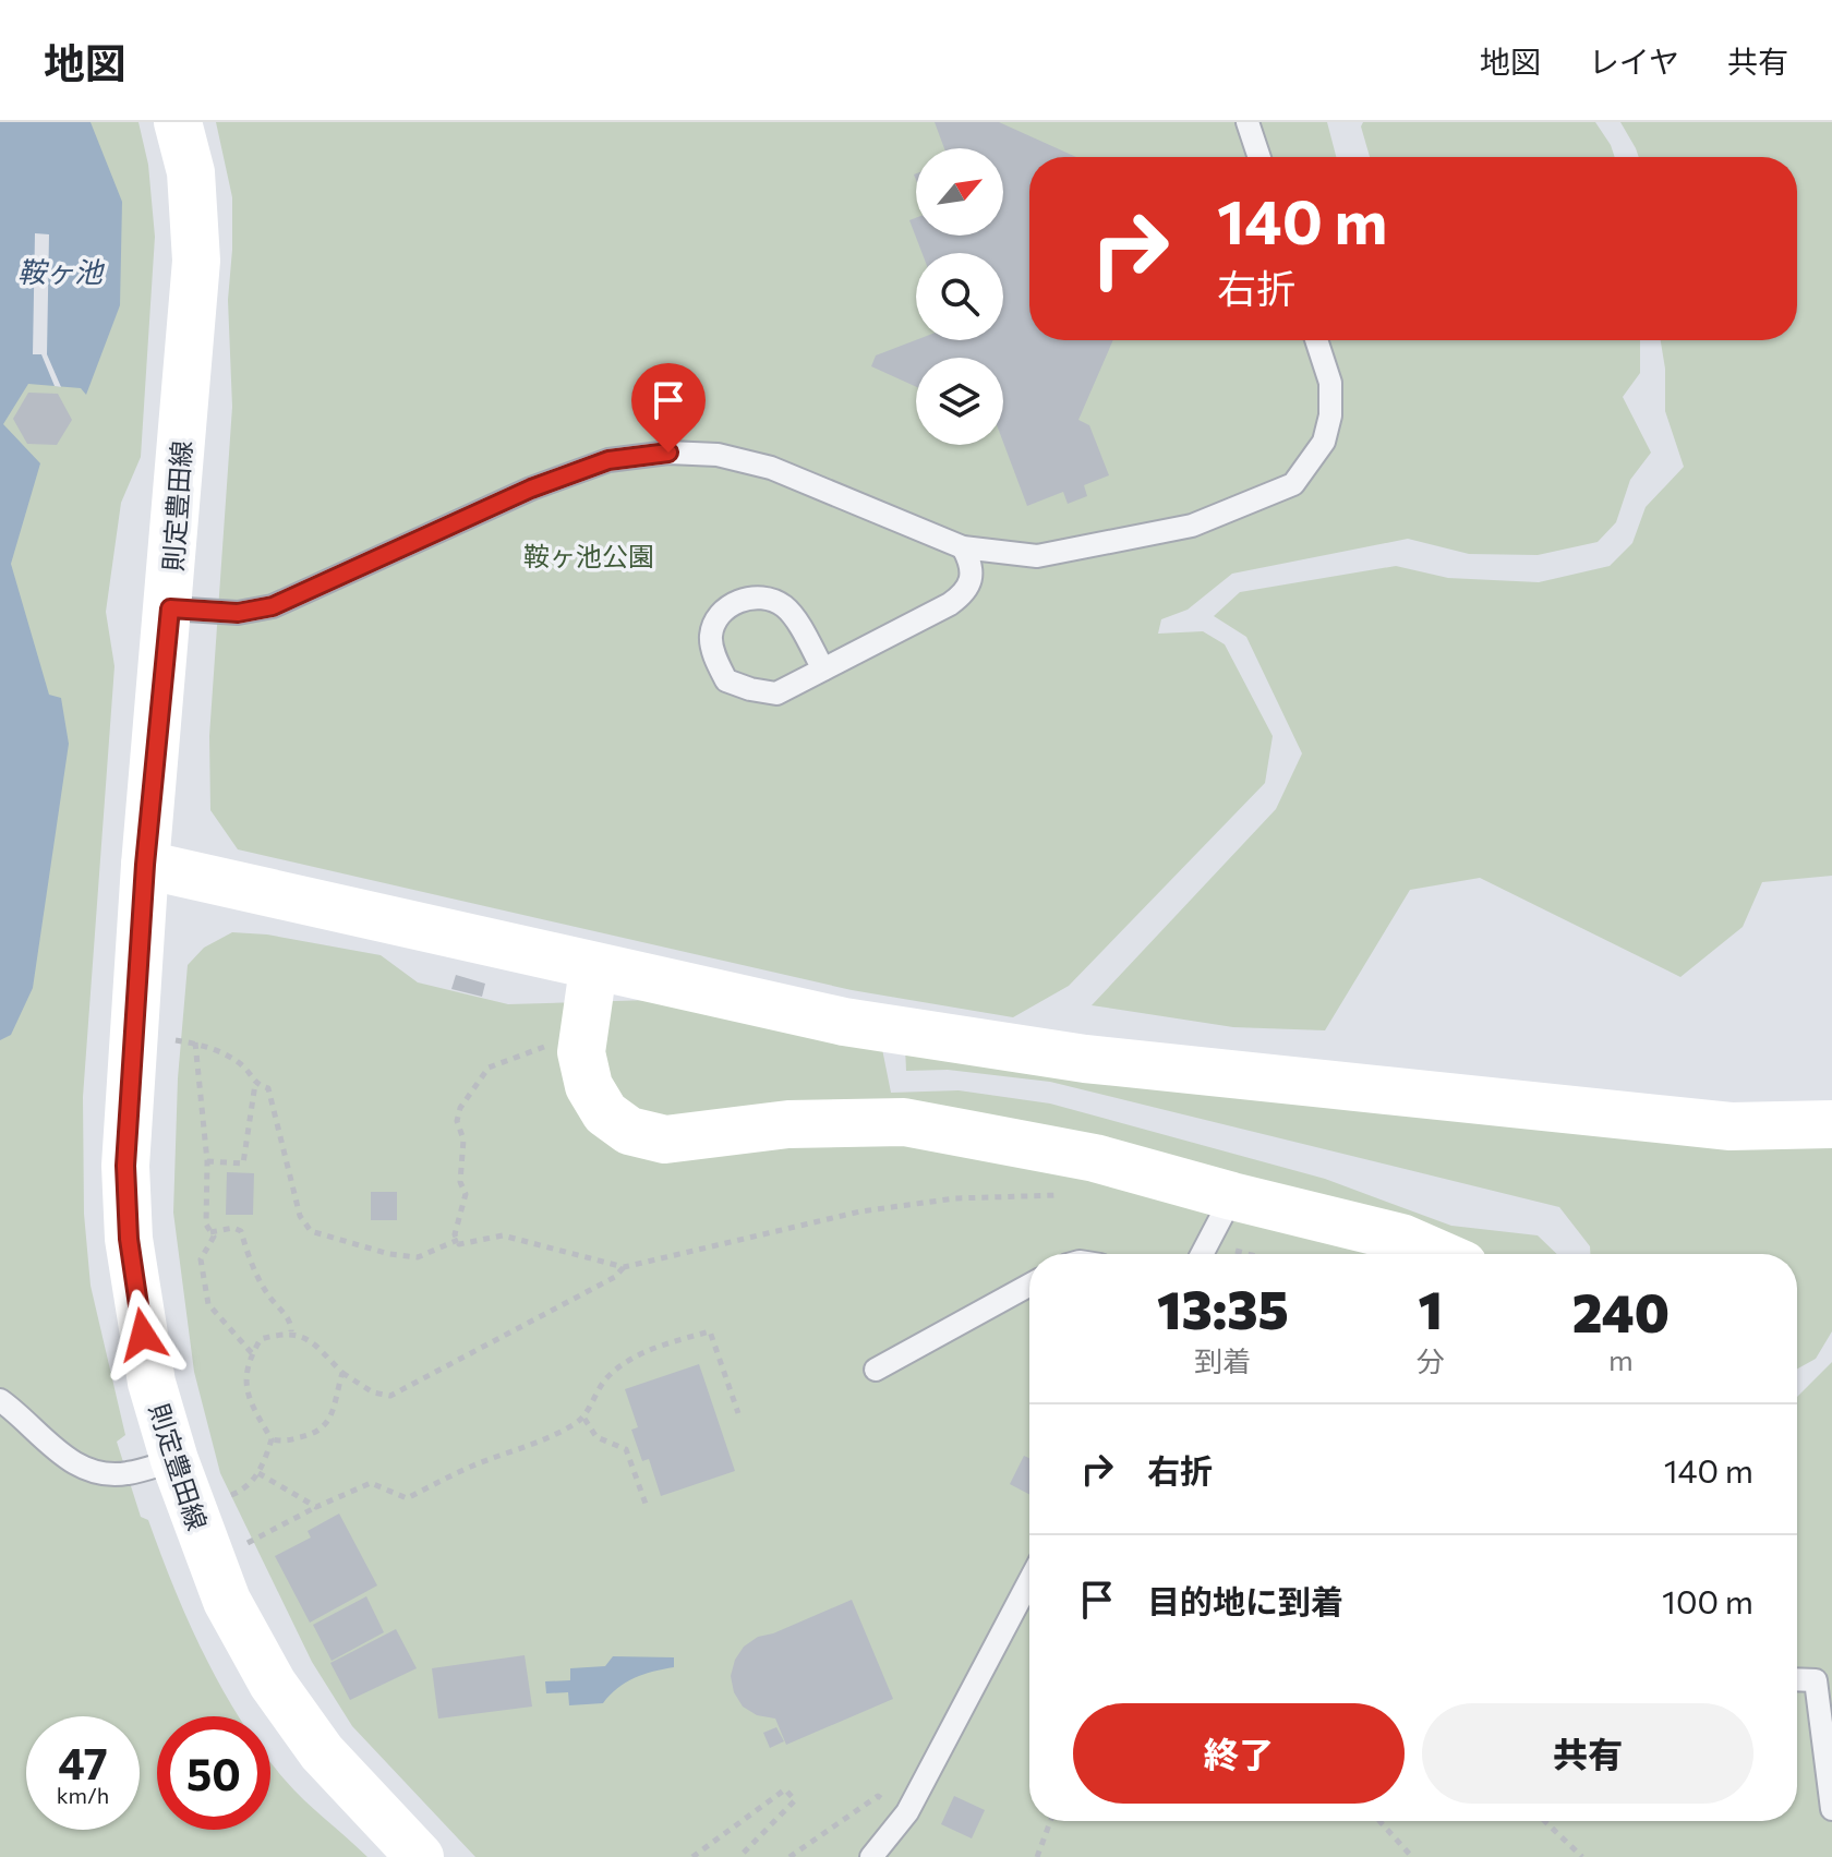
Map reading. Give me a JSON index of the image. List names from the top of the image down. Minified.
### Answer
{"streets":{"street":["則定豊田線"]},"water":["鞍ヶ池"],"parks":["鞍ヶ池公園"],"north":"top right","page":{"header":"地図","nav":["地図","レイヤ","共有"],"turn":["140 m","右折"],"eta":["13:35","到着","1","分","240","m"],"list":[{"name":"右折","value":"140 m"},{"name":"目的地に到着","value":"100 m"}],"buttons":["終了","共有"],"speed":"47 km/h","limit":"50"}}
